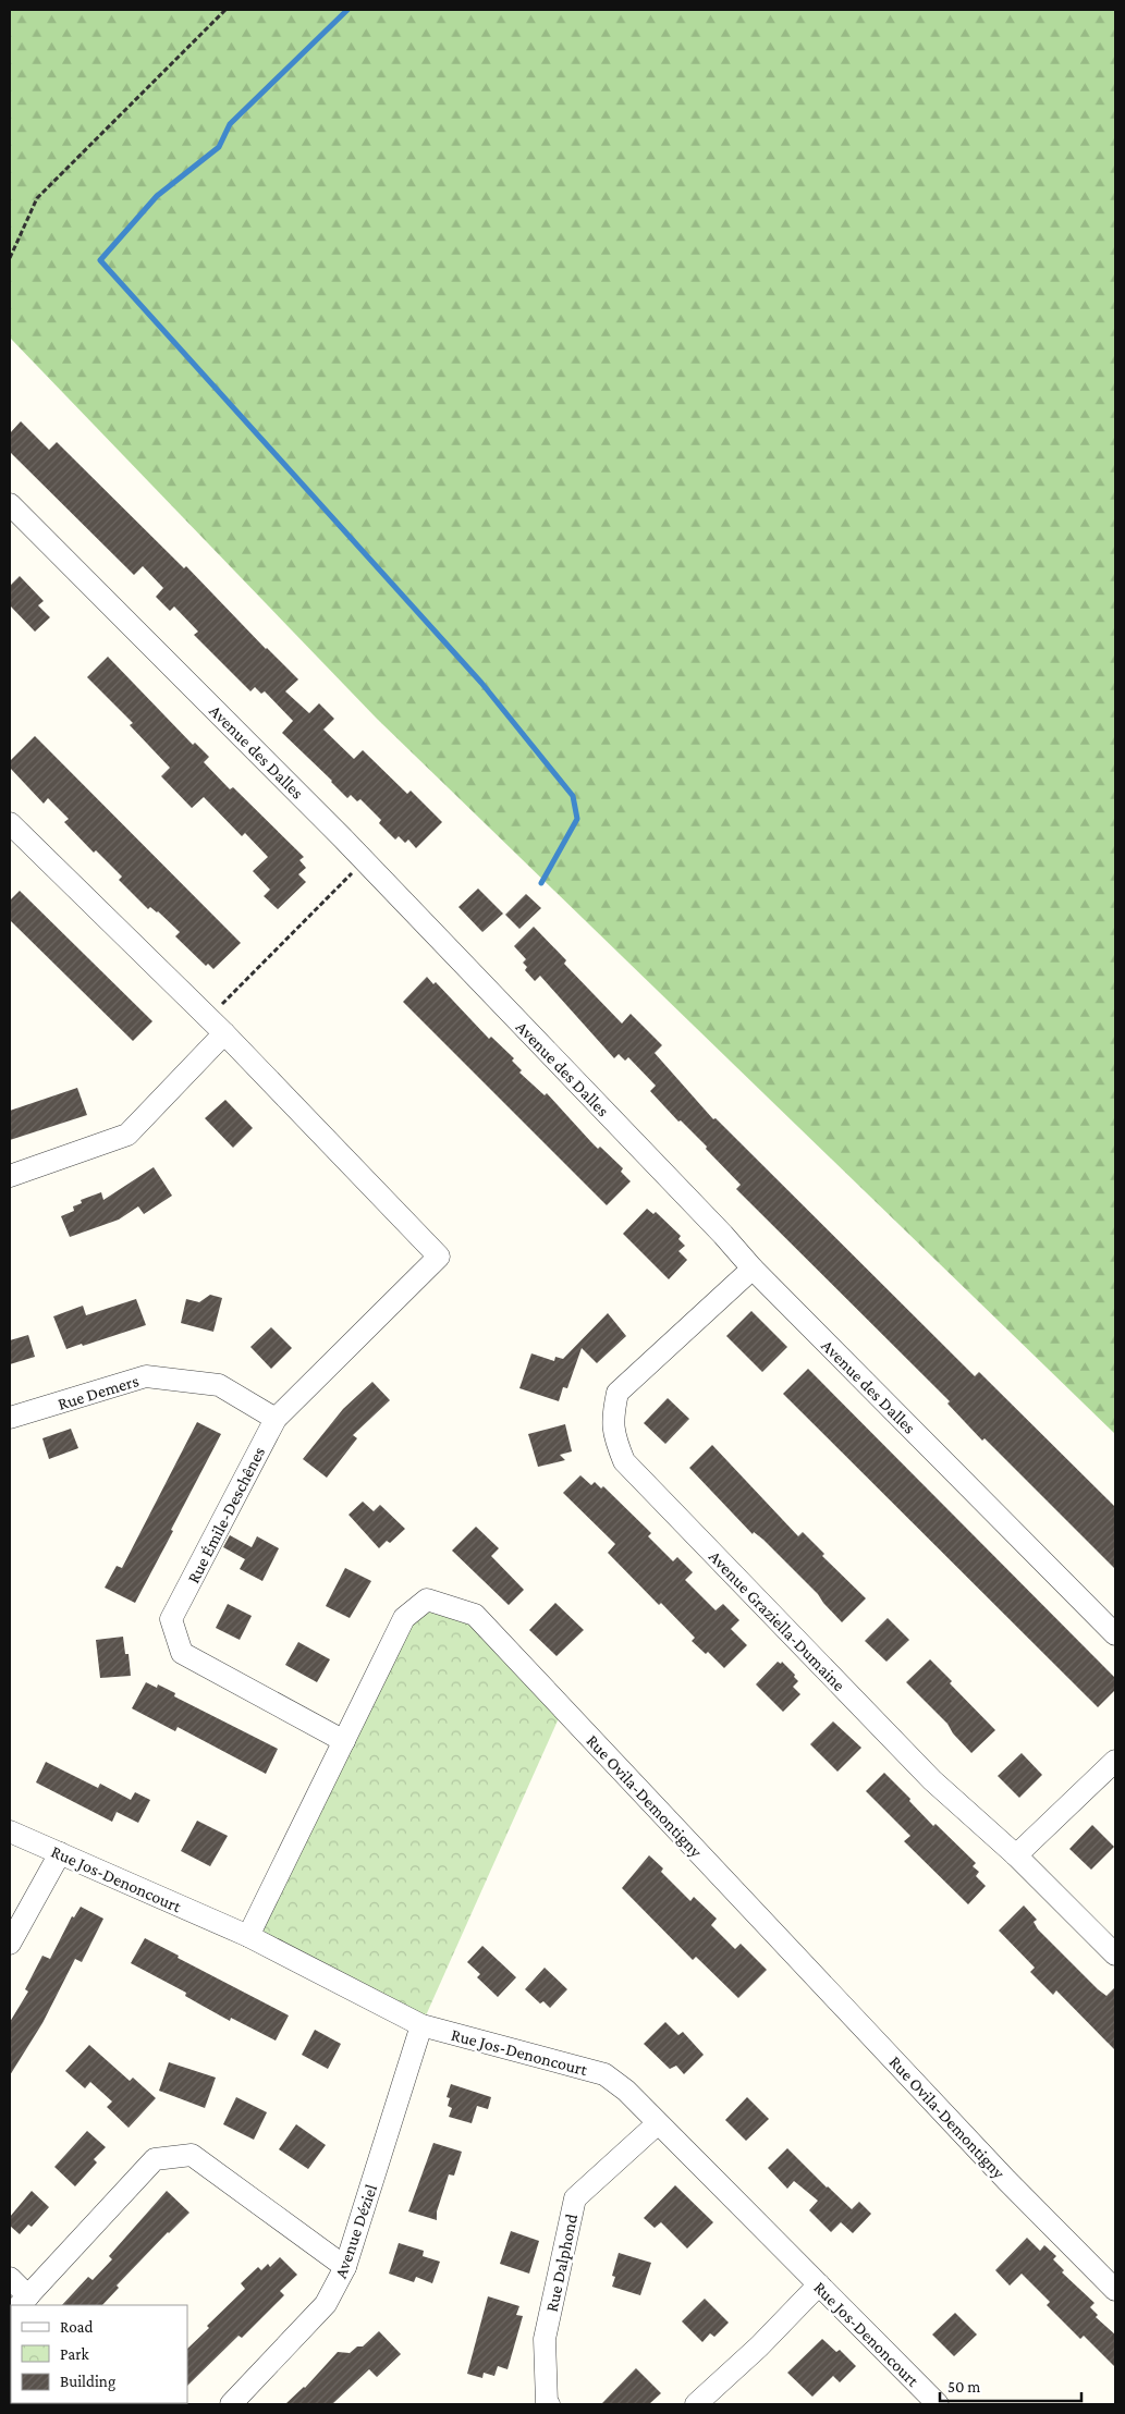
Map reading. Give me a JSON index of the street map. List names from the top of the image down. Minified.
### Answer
{"streets":{"street":["Avenue des Dalles","Rue Demers","Rue Émile-Deschênes","Avenue Graziella-Dumaine","Rue Ovila-Demontigny","Rue Jos-Denoncourt","Avenue Déziel","Rue Dalphond"]},"crossings":[["Avenue des Dalles","Avenue Graziella-Dumaine"],["Rue Demers","Rue Émile-Deschênes"],["Rue Émile-Deschênes","Rue Ovila-Demontigny"],["Rue Ovila-Demontigny","Rue Jos-Denoncourt"],["Rue Jos-Denoncourt","Avenue Déziel"],["Rue Jos-Denoncourt","Rue Dalphond"]],"legend":["Road","Park","Building"],"scale_bar":"50 m"}
